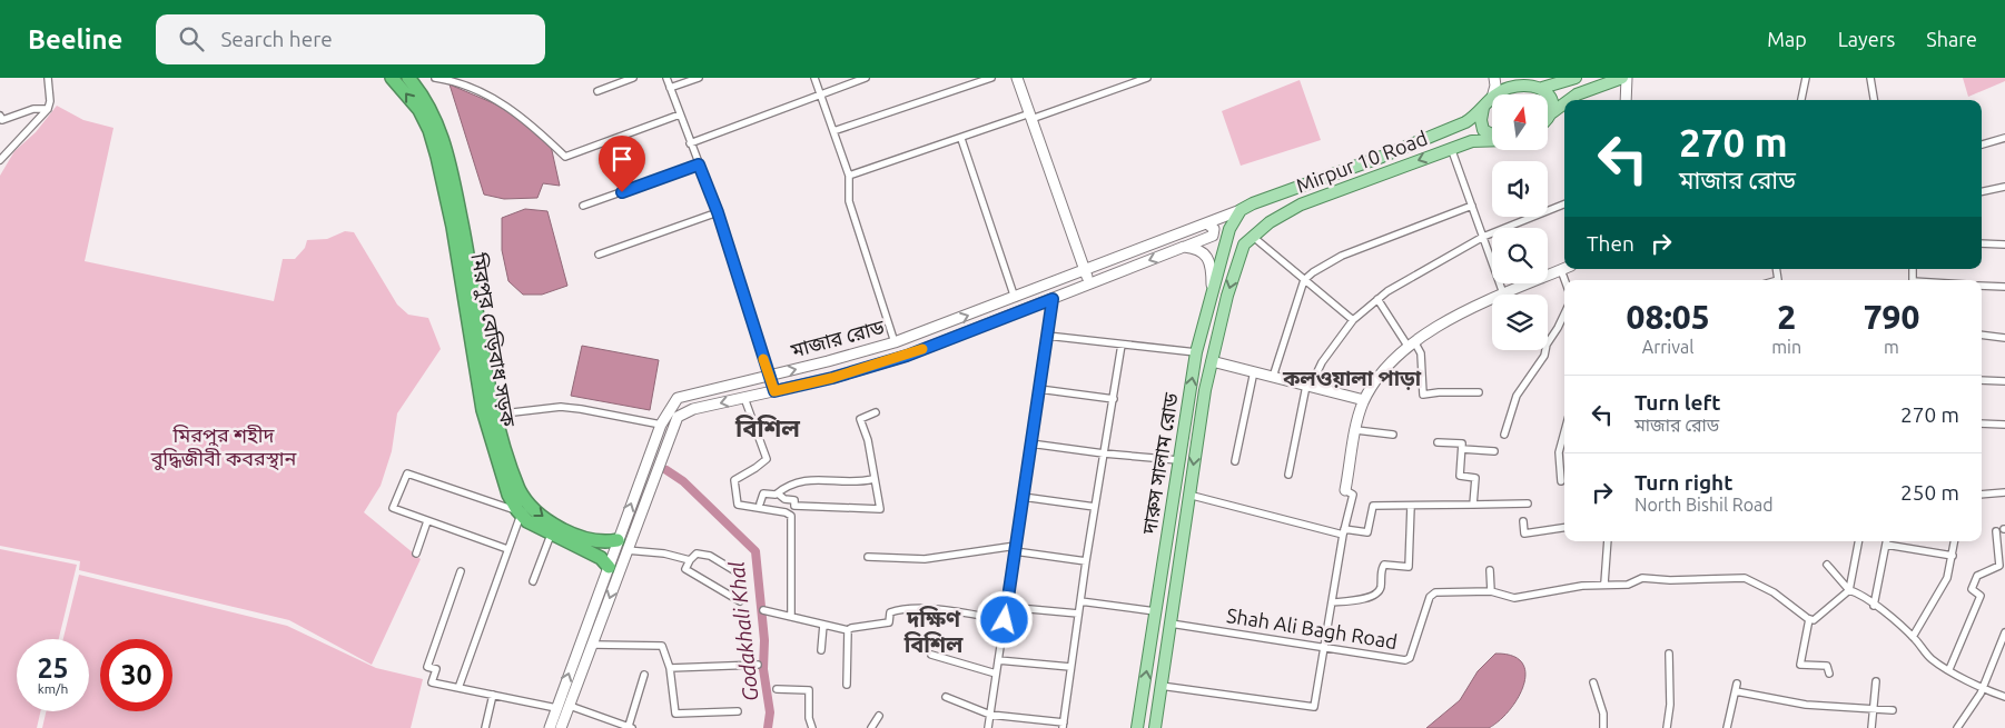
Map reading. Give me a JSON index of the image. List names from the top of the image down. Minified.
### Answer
{"streets":{"highway":["মিরপুর বেড়িবাধ সড়ক"],"main road":["Mirpur 10 Road","মাজার রোড","দারুস সালাম রোড"],"street":["Shah Ali Bagh Road"]},"crossings":[["Mirpur 10 Road","মাজার রোড"],["Mirpur 10 Road","দারুস সালাম রোড"],["মাজার রোড","মিরপুর বেড়িবাধ সড়ক"],["মাজার রোড","দারুস সালাম রোড"],["দারুস সালাম রোড","Shah Ali Bagh Road"]],"districts":["কলওয়ালা পাড়া","বিশিল","দক্ষিণ বিশিল"],"water":["Godakhali Khal"],"parks":["মিরপুর শহীদ বুদ্ধিজীবী কবরস্থান"],"north":"top","page":{"header":"Beeline","search":"Search here","nav":["Map","Layers","Share"],"turn":["270 m","মাজার রোড"],"then":"Then","eta":["08:05","Arrival","2","min","790","m"],"list":[{"name":"Turn left","note":"মাজার রোড","value":"270 m"},{"name":"Turn right","note":"North Bishil Road","value":"250 m"}],"speed":"25 km/h","limit":"30"}}
